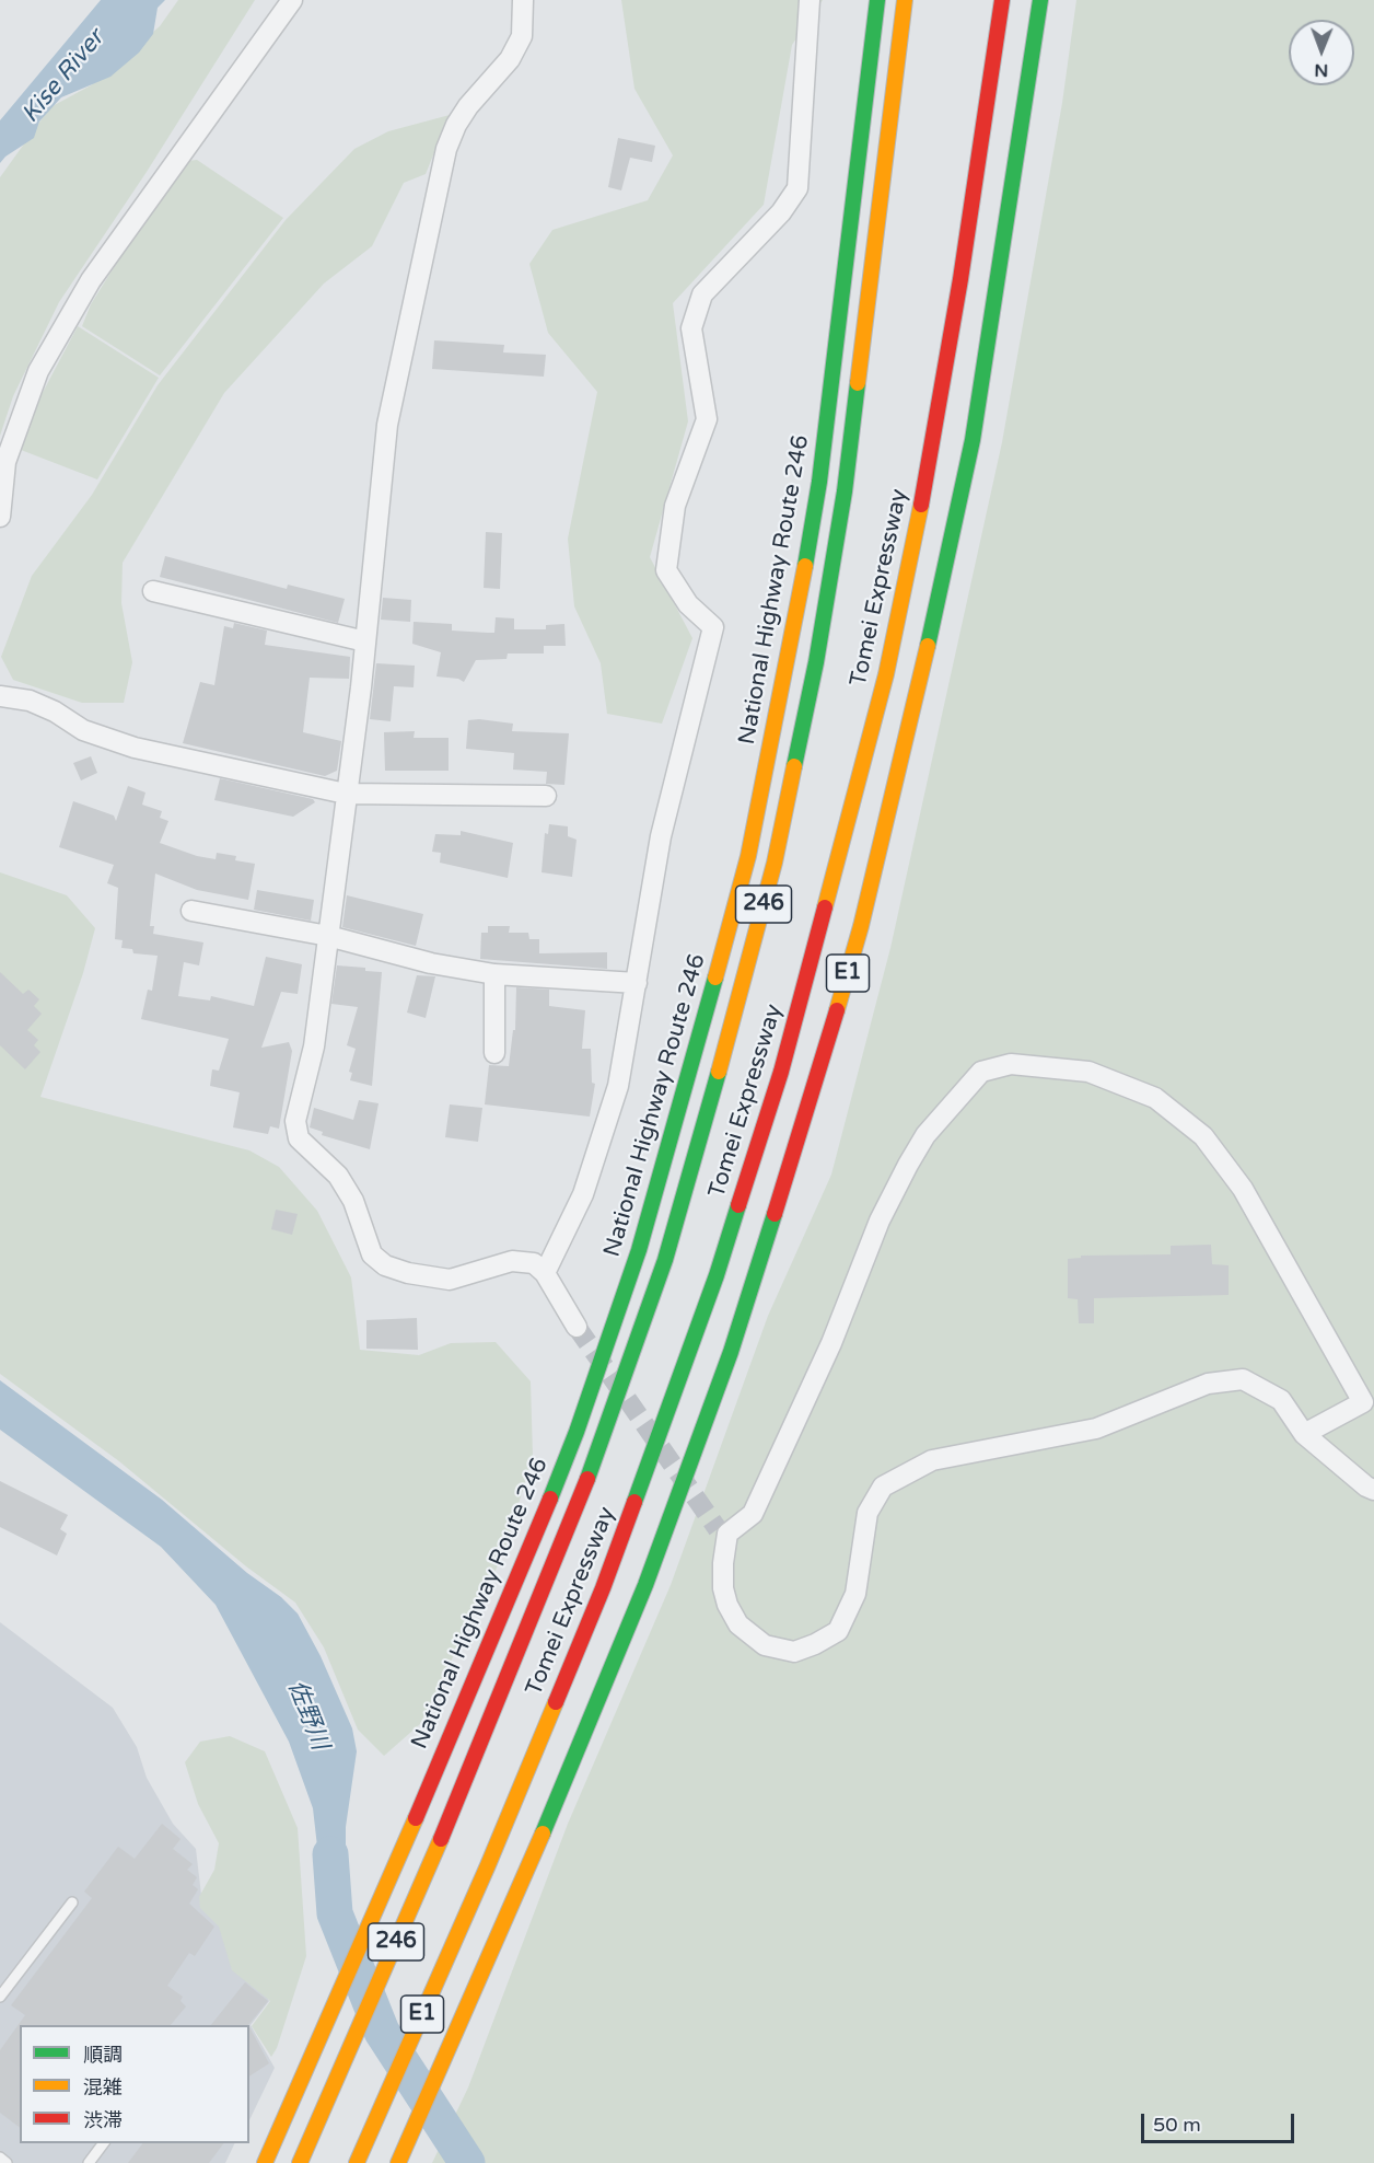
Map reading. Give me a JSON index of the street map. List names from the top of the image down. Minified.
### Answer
{"streets":{"highway":["Tomei Expressway","National Highway Route 246","246","E1"]},"water":["Kise River","佐野川"],"legend":["順調","混雑","渋滞"],"scale_bar":"50 m","north":"bottom"}
